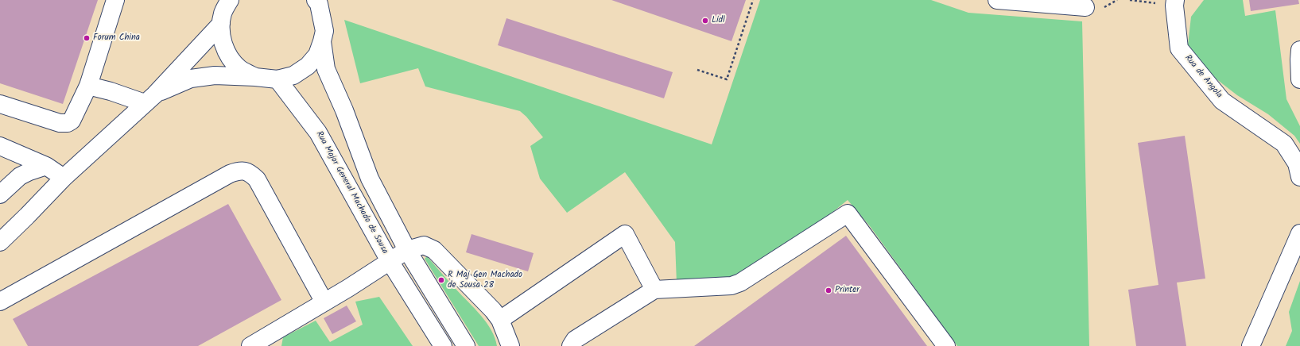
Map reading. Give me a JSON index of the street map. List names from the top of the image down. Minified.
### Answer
{"streets":{"street":["Rua de Angola","Rua Major General Machado de Sousa"]},"places":["Lidl","Forum China","R Maj Gen Machado de Sousa 28","Printer"]}
